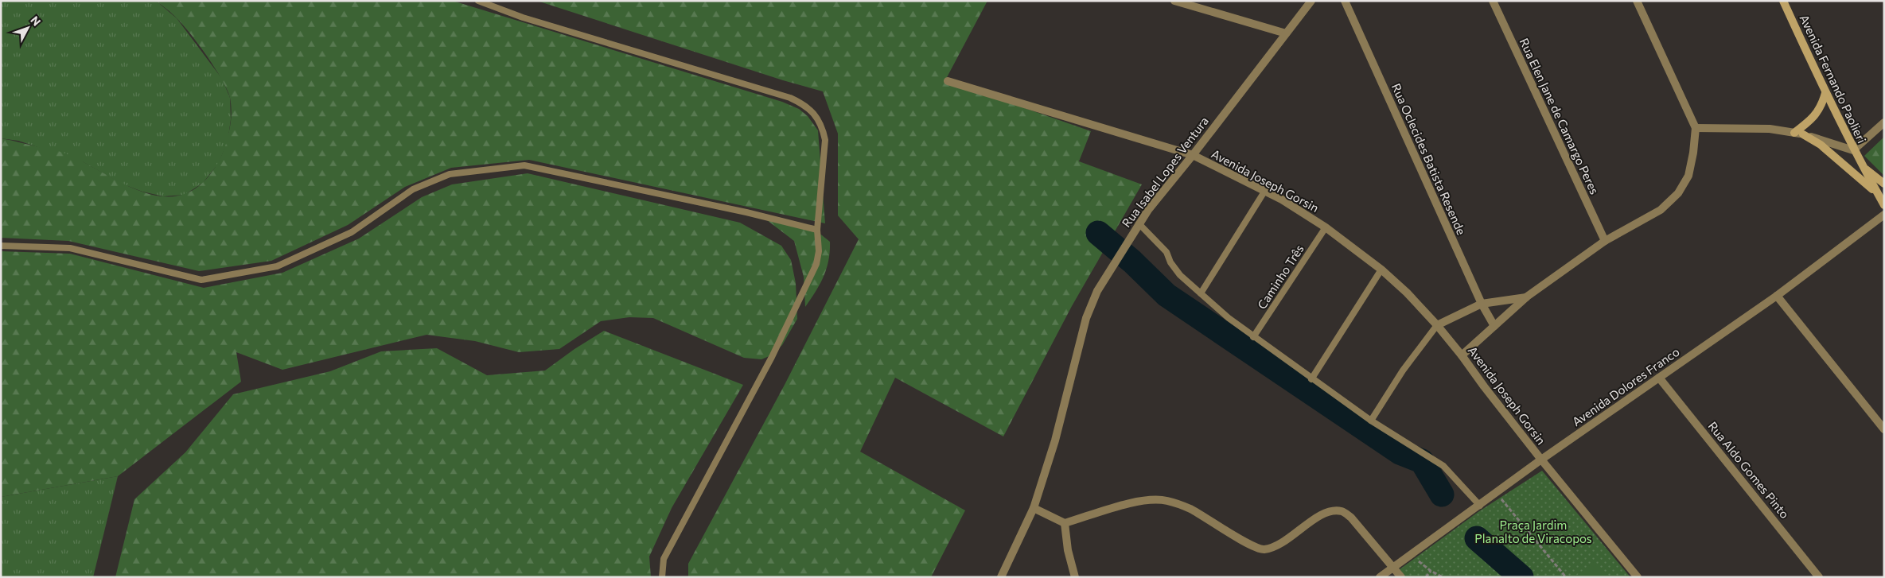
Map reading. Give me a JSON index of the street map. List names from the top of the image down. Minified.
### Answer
{"streets":{"main road":["Avenida Fernando Paolieri"],"street":["Rua Elen Jane de Camargo Peres","Rua Oclecides Batista Resende","Rua Isabel Lopes Ventura","Avenida Joseph Gorsin","Avenida Dolores Franco","Rua Aldo Gomes Pinto"],"lane":["Caminho Três"]},"crossings":[["Rua Isabel Lopes Ventura","Avenida Joseph Gorsin"],["Avenida Joseph Gorsin","Caminho Três"],["Avenida Joseph Gorsin","Avenida Dolores Franco"],["Avenida Dolores Franco","Rua Aldo Gomes Pinto"]],"parks":["Praça Jardim Planalto de Viracopos"],"north":"top right"}
